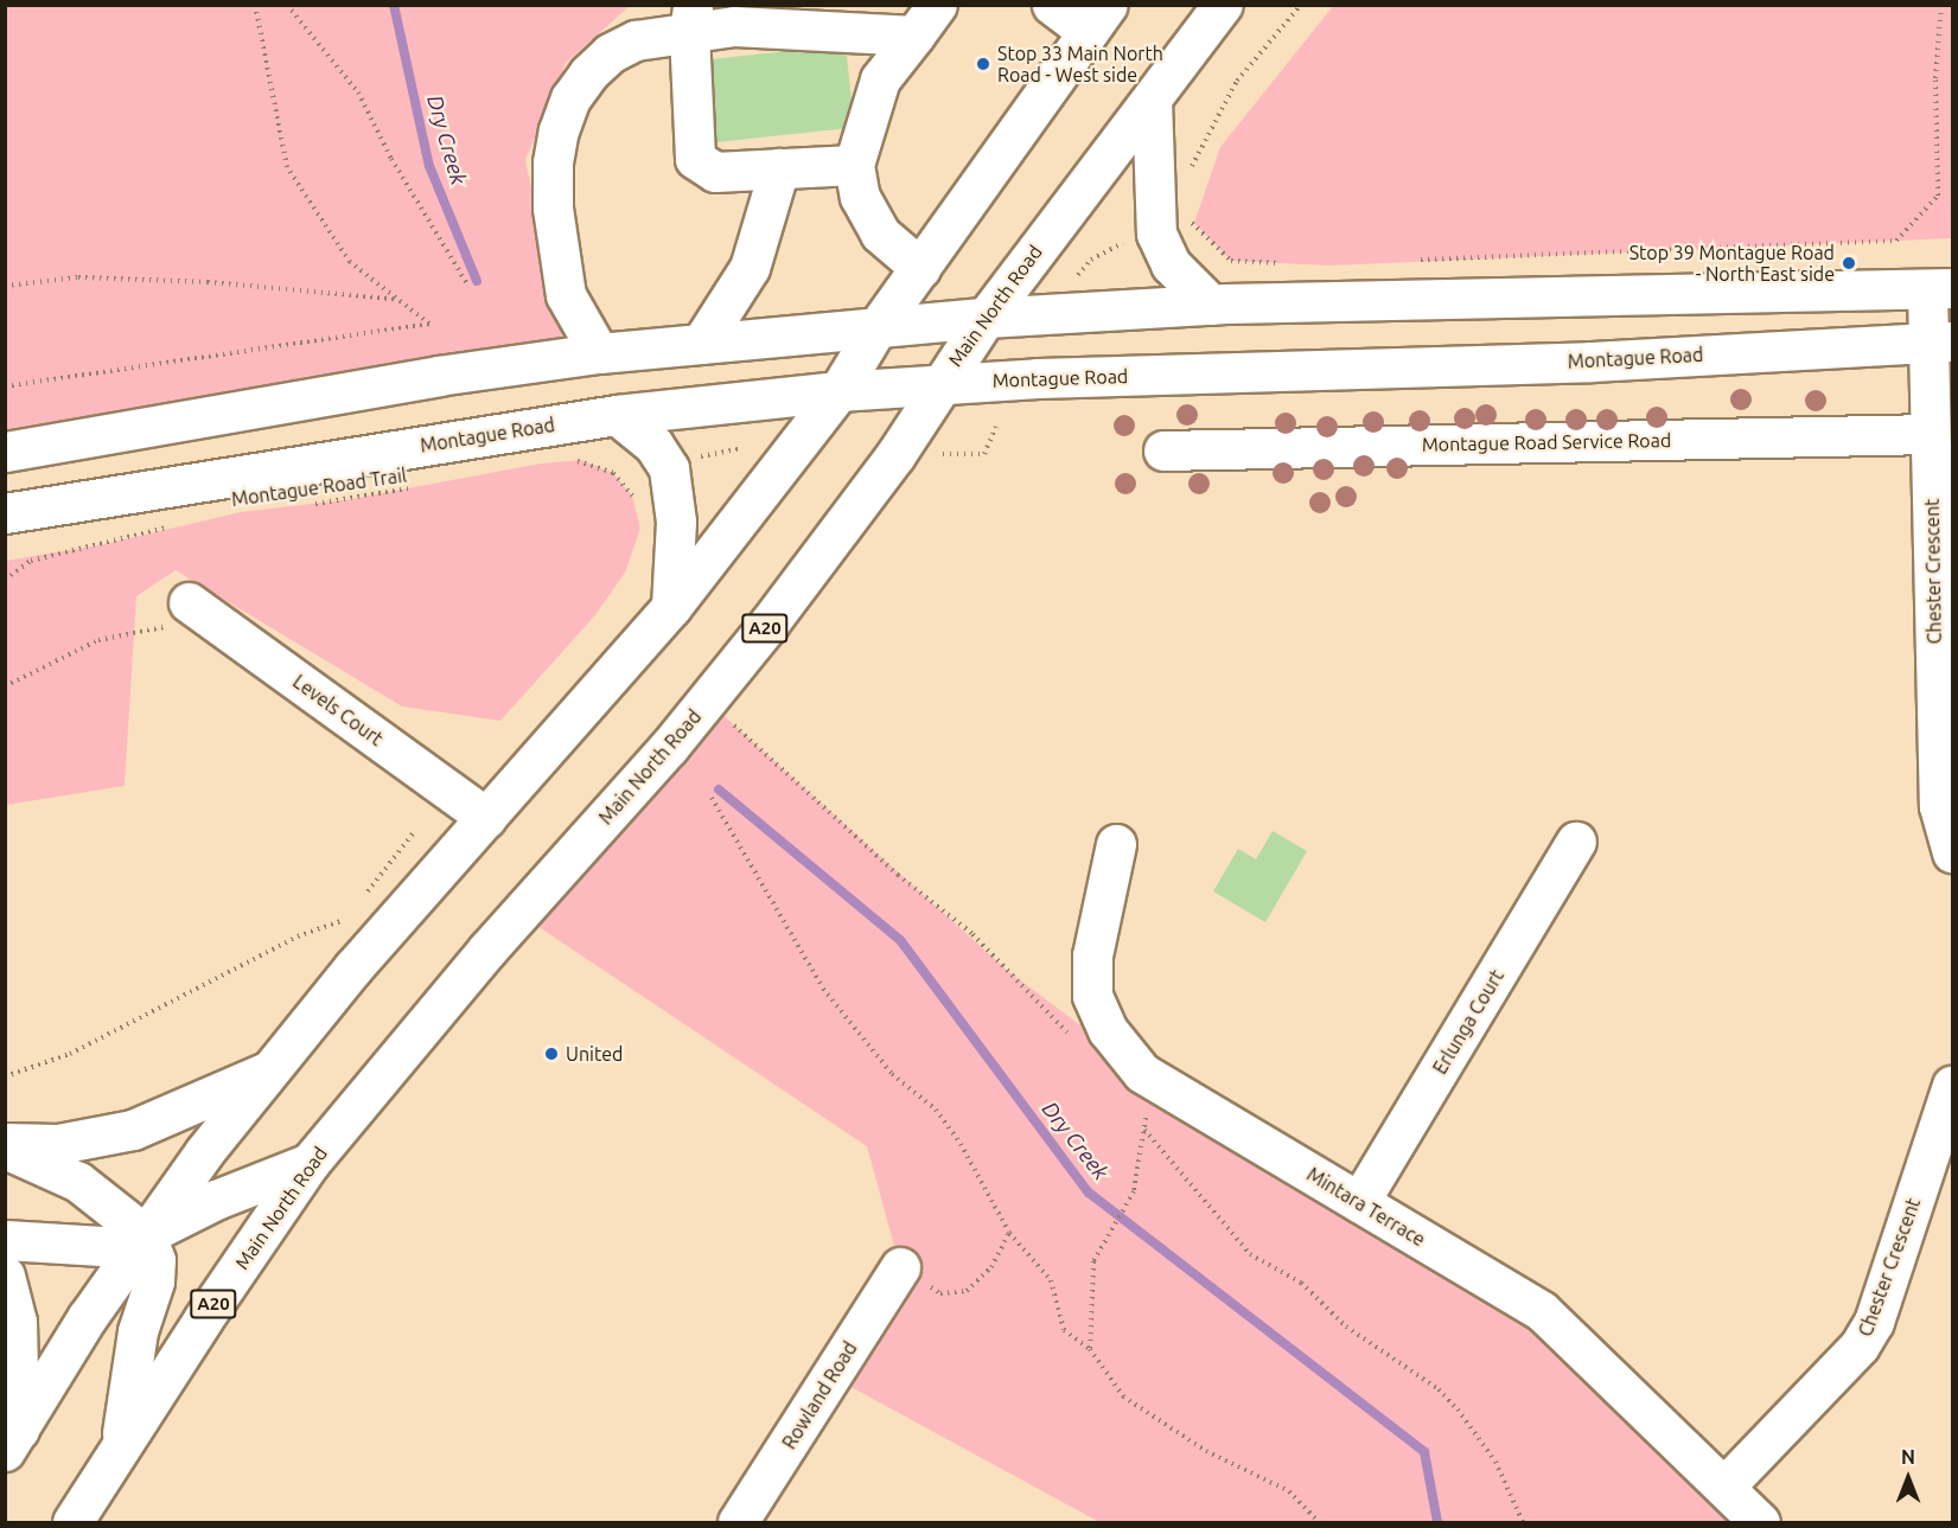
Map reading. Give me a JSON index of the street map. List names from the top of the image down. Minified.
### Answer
{"streets":{"main road":["Main North Road","Montague Road","Montague Road Service Road","Chester Crescent","A20","Levels Court","Erlunga Court","Mintara Terrace","Rowland Road"],"path":["Montague Road Trail"]},"crossings":[["Main North Road","Montague Road"],["Montague Road","Chester Crescent"],["Montague Road Service Road","Chester Crescent"],["Chester Crescent","Mintara Terrace"],["Erlunga Court","Mintara Terrace"]],"water":["Dry Creek"],"places":["Stop 33 Main North Road - West side","Stop 39 Montague Road - North East side","United"],"north":"top"}
